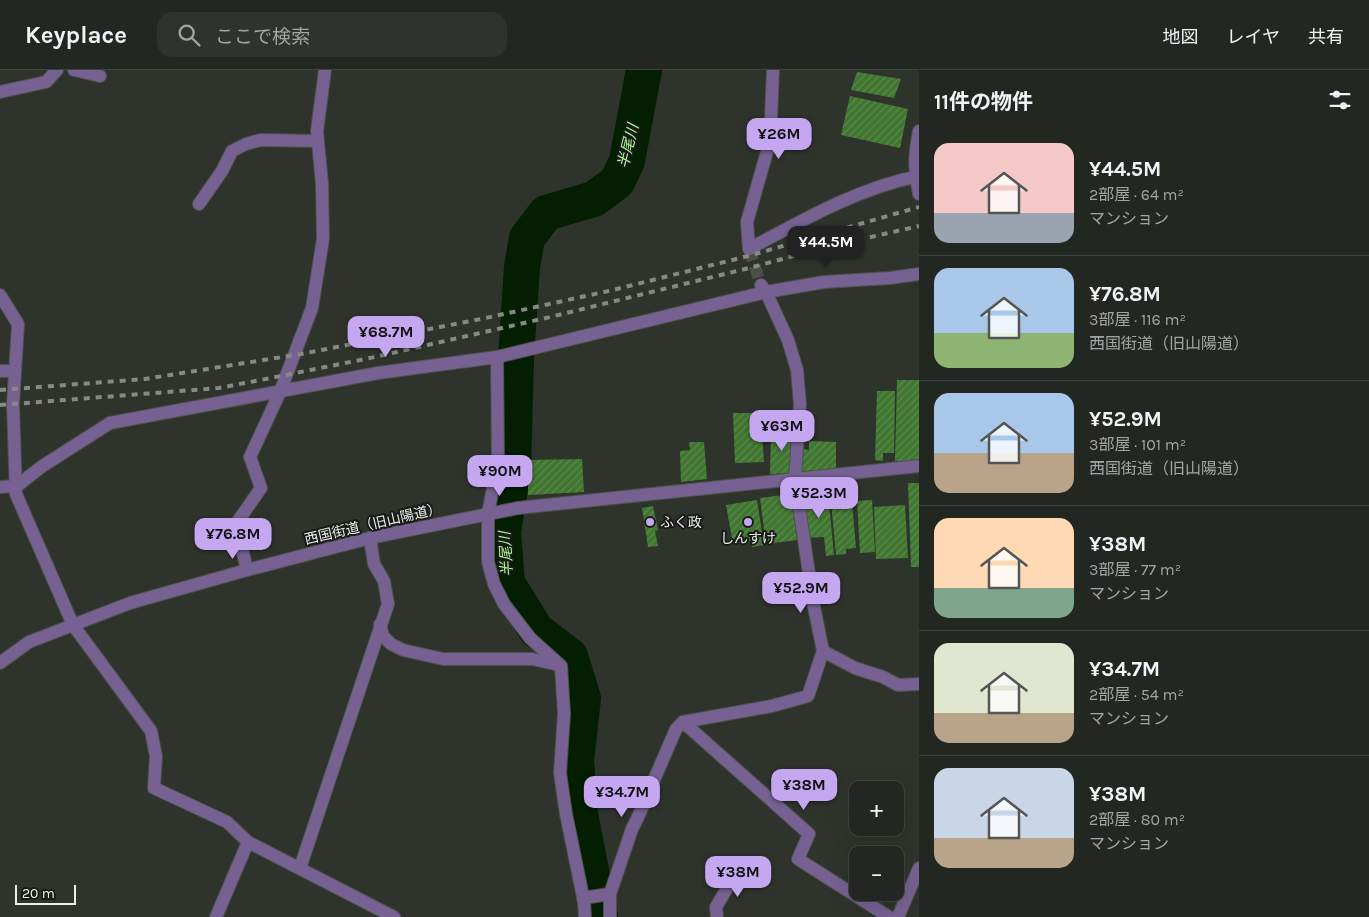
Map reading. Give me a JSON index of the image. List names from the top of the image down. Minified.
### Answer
{"streets":{"street":["西国街道（旧山陽道）"]},"water":["半尾川"],"places":["ふく政","しんすけ"],"scale_bar":"20 m","page":{"header":"Keyplace","search":"ここで検索","nav":["地図","レイヤ","共有"],"heading":"11件の物件","price":["¥26M","¥44.5M","¥68.7M","¥63M","¥90M","¥52.3M","¥76.8M","¥52.9M","¥38M","¥34.7M","¥38M"],"list":[{"name":"¥44.5M","note":"2部屋 · 64 m² · マンション"},{"name":"¥76.8M","note":"3部屋 · 116 m² · 西国街道（旧山陽道）"},{"name":"¥52.9M","note":"3部屋 · 101 m² · 西国街道（旧山陽道）"},{"name":"¥38M","note":"3部屋 · 77 m² · マンション"},{"name":"¥34.7M","note":"2部屋 · 54 m² · マンション"},{"name":"¥38M","note":"2部屋 · 80 m² · マンション"}],"map_buttons":["+","−"],"scale":"20 m"}}
